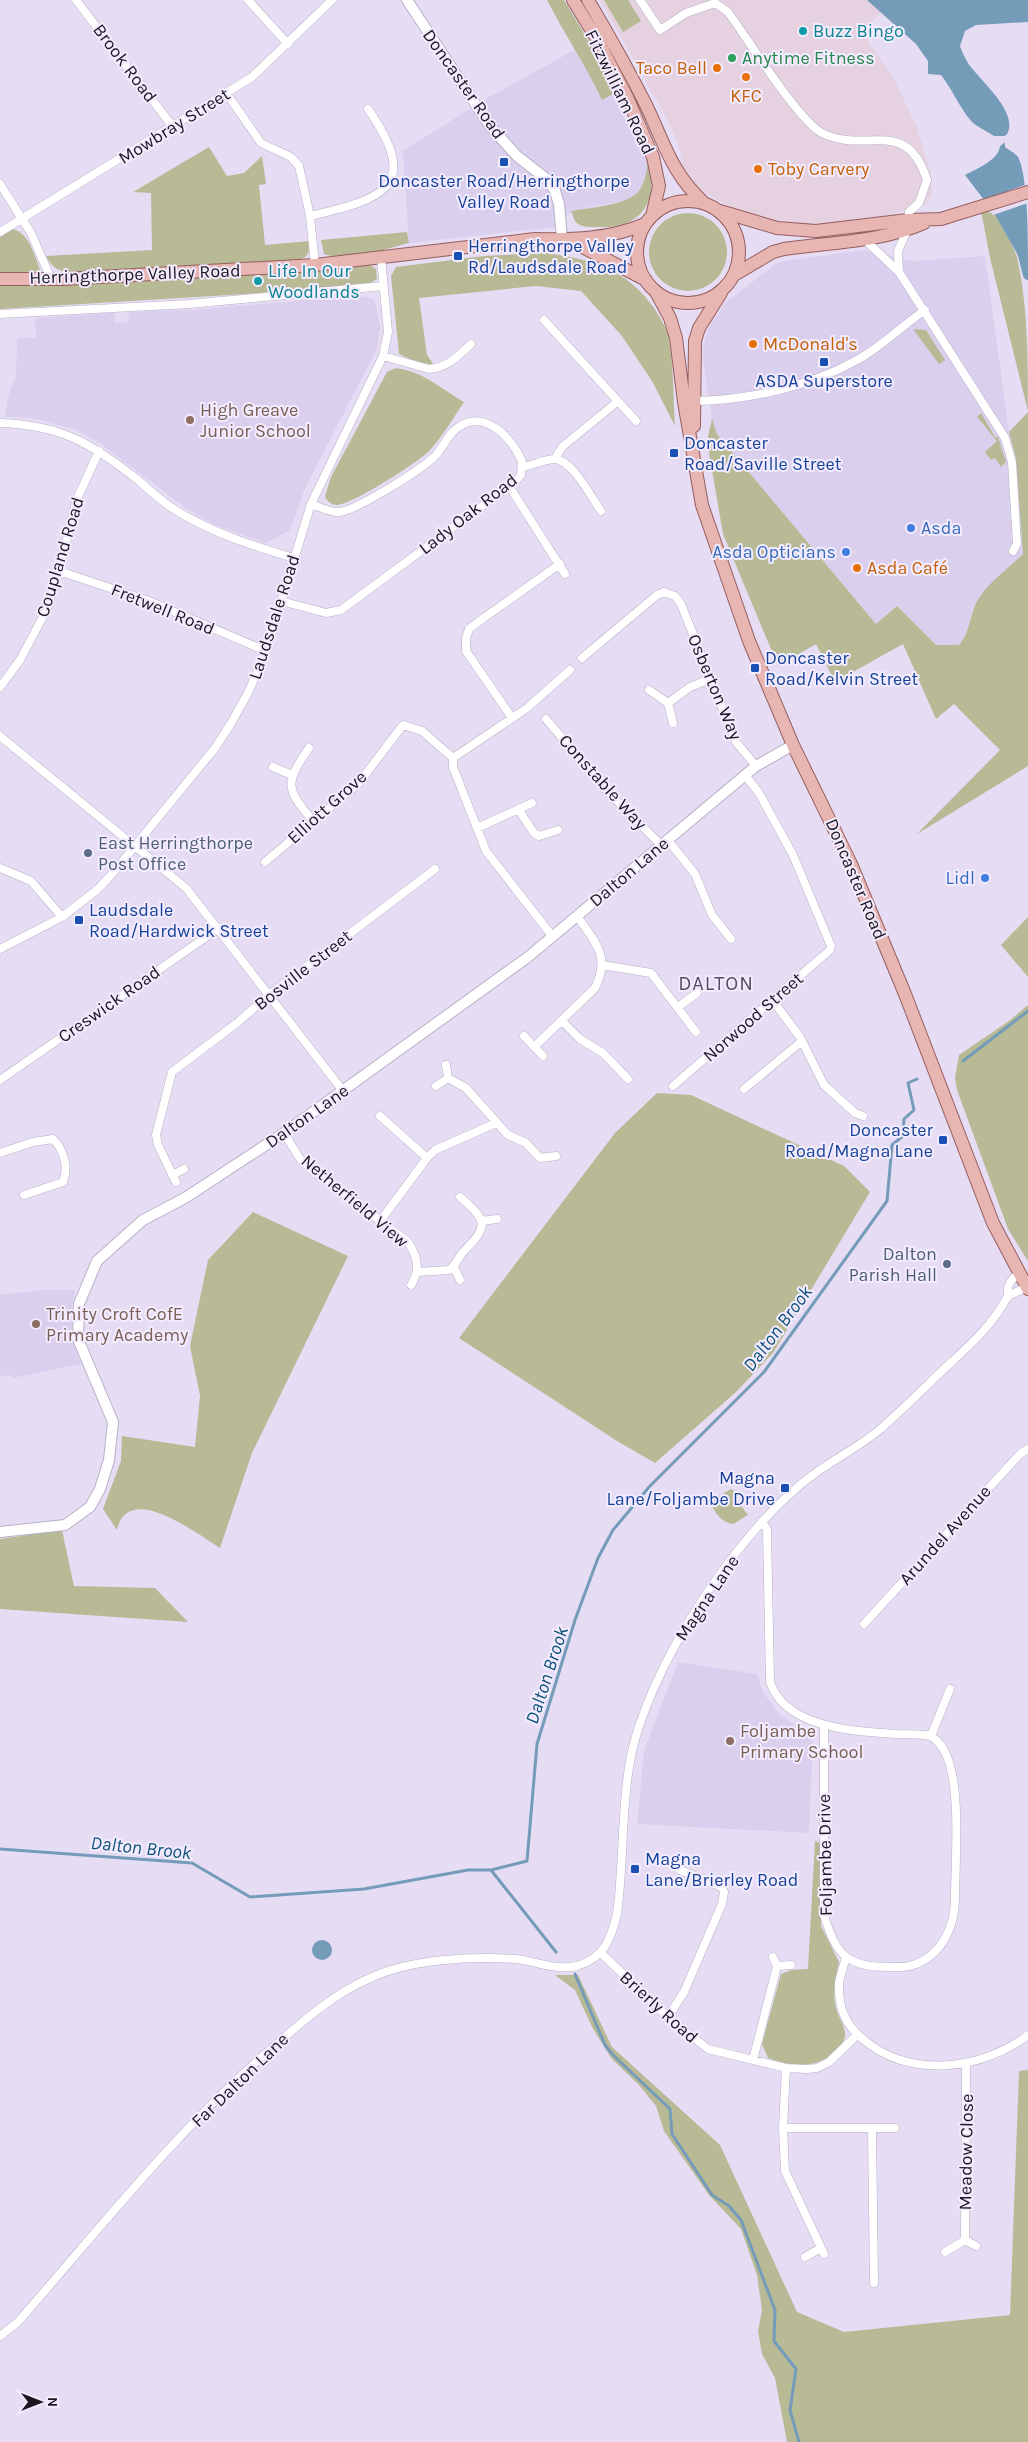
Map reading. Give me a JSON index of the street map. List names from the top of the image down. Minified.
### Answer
{"streets":{"main road":["Doncaster Road","Fitzwilliam Road","Herringthorpe Valley Road"],"street":["Brook Road","Mowbray Street","Lady Oak Road","Coupland Road","Fretwell Road","Laudsdale Road","Osberton Way","Constable Way","Elliott Grove","Dalton Lane","Bosville Street","Creswick Road","Norwood Street","Netherfield View","Arundel Avenue","Magna Lane","Foljambe Drive","Brierly Road","Far Dalton Lane","Meadow Close"]},"crossings":[["Brook Road","Mowbray Street"],["Doncaster Road","Fitzwilliam Road"],["Doncaster Road","Herringthorpe Valley Road"],["Doncaster Road","Dalton Lane"],["Doncaster Road","Magna Lane"],["Fitzwilliam Road","Herringthorpe Valley Road"],["Herringthorpe Valley Road","Laudsdale Road"],["Lady Oak Road","Laudsdale Road"],["Coupland Road","Fretwell Road"],["Fretwell Road","Laudsdale Road"],["Osberton Way","Dalton Lane"],["Constable Way","Dalton Lane"],["Dalton Lane","Norwood Street"],["Dalton Lane","Netherfield View"],["Magna Lane","Brierly Road"],["Magna Lane","Far Dalton Lane"],["Brierly Road","Far Dalton Lane"]],"districts":["DALTON"],"water":["Dalton Brook"],"places":{"other":["Buzz Bingo","Anytime Fitness","Taco Bell","KFC","Toby Carvery","Life In Our Woodlands","McDonald's","High Greave Junior School","Asda","Asda Opticians","Asda Café","East Herringthorpe Post Office","Lidl","Dalton Parish Hall","Trinity Croft CofE Primary Academy","Foljambe Primary School"],"transit":["Doncaster Road/Herringthorpe Valley Road","Herringthorpe Valley Rd/Laudsdale Road","ASDA Superstore","Doncaster Road/Saville Street","Doncaster Road/Kelvin Street","Laudsdale Road/Hardwick Street","Doncaster Road/Magna Lane","Magna Lane/Foljambe Drive","Magna Lane/Brierley Road"]},"north":"right"}
